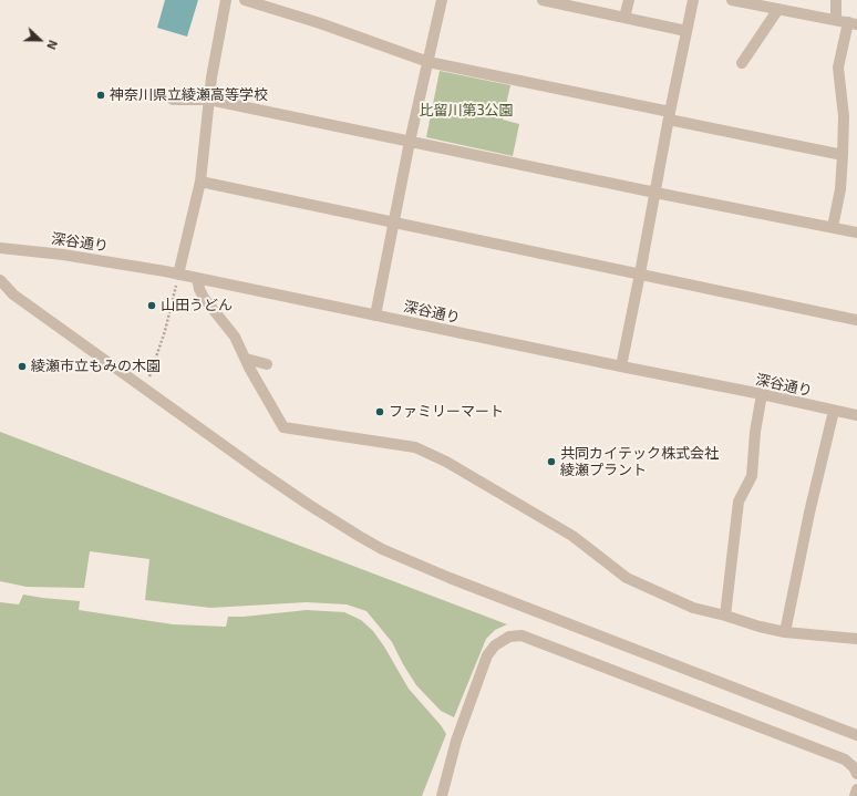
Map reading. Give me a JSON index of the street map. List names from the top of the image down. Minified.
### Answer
{"streets":{"street":["深谷通り"]},"parks":["比留川第3公園"],"places":["神奈川県立綾瀬高等学校","山田うどん","綾瀬市立もみの木園","ファミリーマート","共同カイテック株式会社 綾瀬プラント"],"north":"right"}
